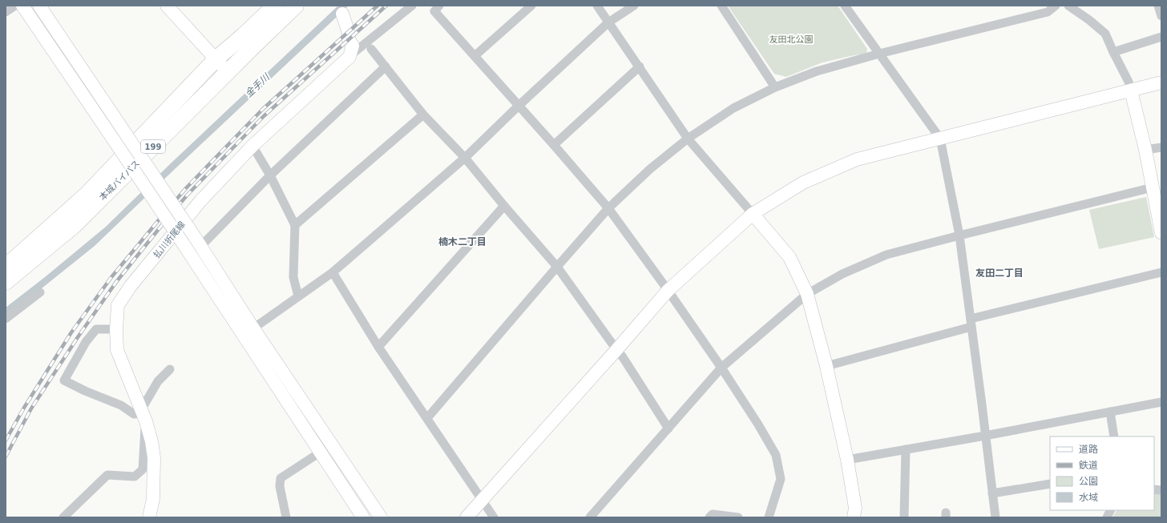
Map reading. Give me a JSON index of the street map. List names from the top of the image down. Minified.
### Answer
{"streets":{"highway":["199","本城バイパス"],"street":["払川折尾線"]},"districts":["楠木二丁目","友田二丁目"],"water":["金手川"],"parks":["友田北公園"],"legend":["道路","鉄道","公園","水域"]}
